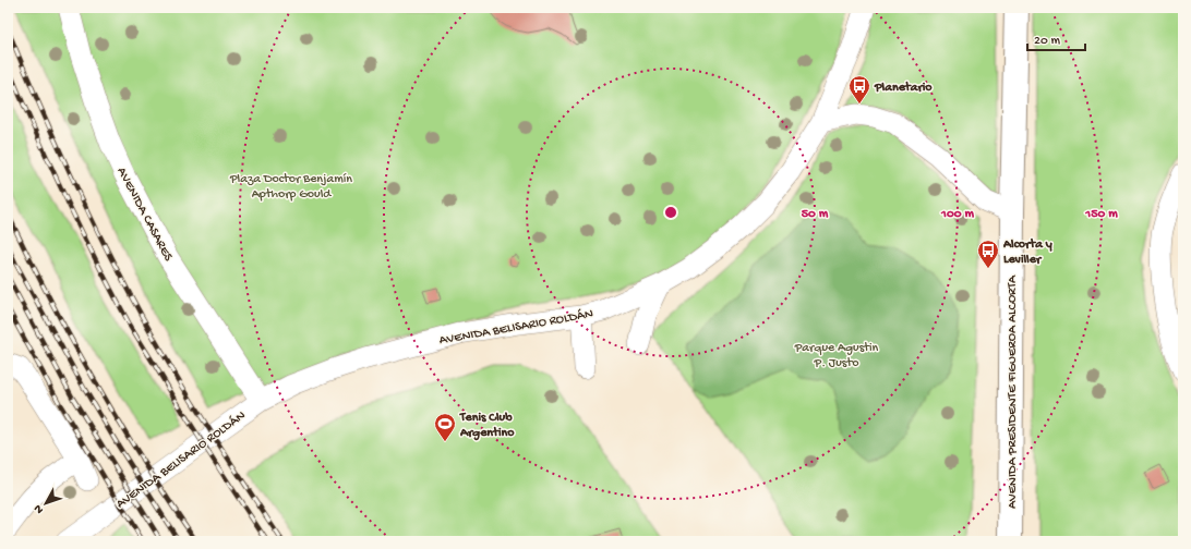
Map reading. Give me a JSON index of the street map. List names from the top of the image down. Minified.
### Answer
{"streets":{"main road":["AVENIDA PRESIDENTE FIGUEROA ALCORTA"],"street":["AVENIDA CASARES","AVENIDA BELISARIO ROLDÁN"]},"crossings":[["AVENIDA CASARES","AVENIDA BELISARIO ROLDÁN"]],"parks":["Plaza Doctor Benjamín Apthorp Gould","Parque Agustin P. Justo"],"places":{"bus stop":["Planetario","Alcorta y Leviller"],"sports":["Tenis Club Argentino"]},"scale_bar":"20 m","north":"bottom left","rings":["50 m","100 m","150 m"]}
